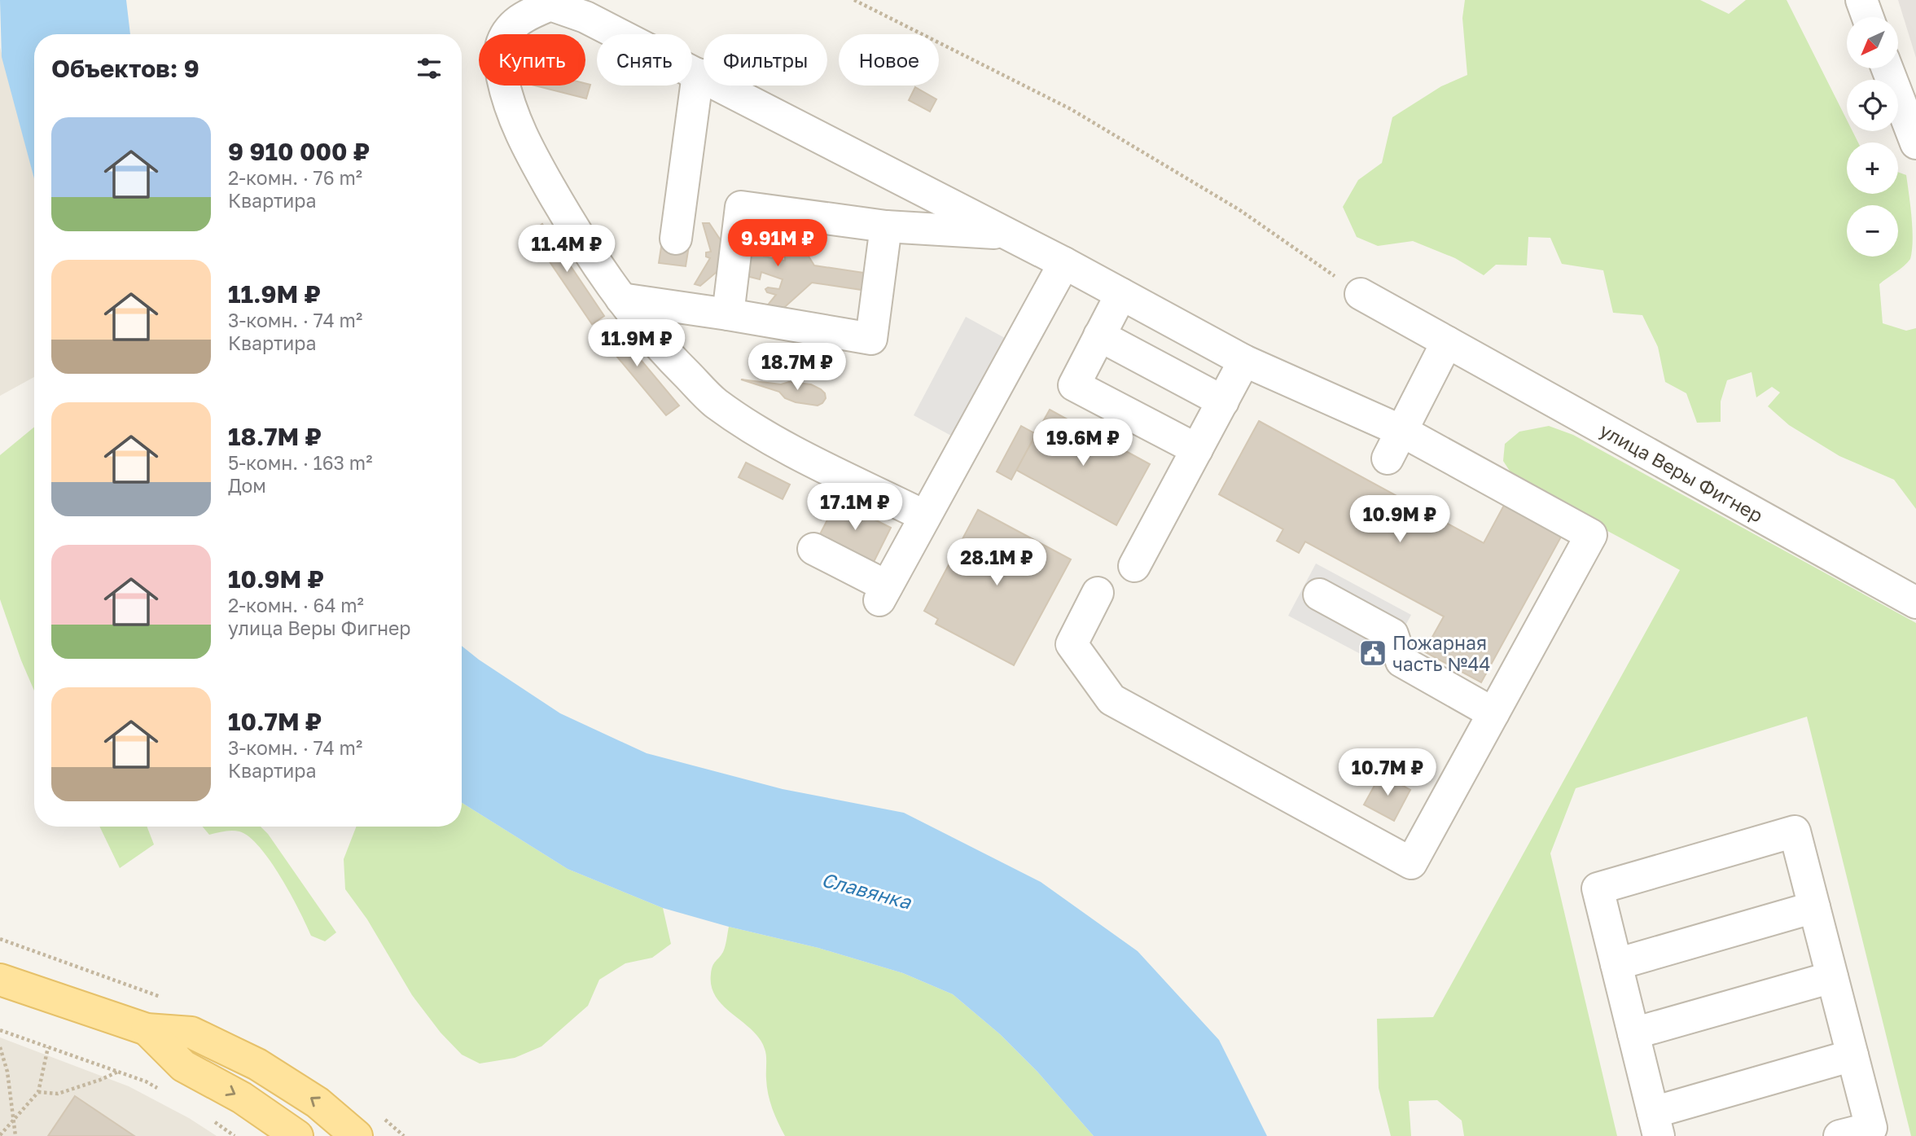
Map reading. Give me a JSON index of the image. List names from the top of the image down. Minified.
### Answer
{"streets":{"street":["улица Веры Фигнер"]},"water":["Славянка"],"places":{"public building":["Пожарная часть №44"]},"north":"bottom left","page":{"map_buttons":["+","−"],"chip":["Купить","Снять","Фильтры","Новое"],"heading":"Объектов: 9","list":[{"name":"9 910 000 ₽","note":"2-комн. · 76 m² · Квартира"},{"name":"11.9M ₽","note":"3-комн. · 74 m² · Квартира"},{"name":"18.7M ₽","note":"5-комн. · 163 m² · Дом"},{"name":"10.9M ₽","note":"2-комн. · 64 m² · улица Веры Фигнер"},{"name":"10.7M ₽","note":"3-комн. · 74 m² · Квартира"}],"price":["9.91M ₽","11.4M ₽","11.9M ₽","18.7M ₽","19.6M ₽","17.1M ₽","10.9M ₽","28.1M ₽","10.7M ₽"]}}
